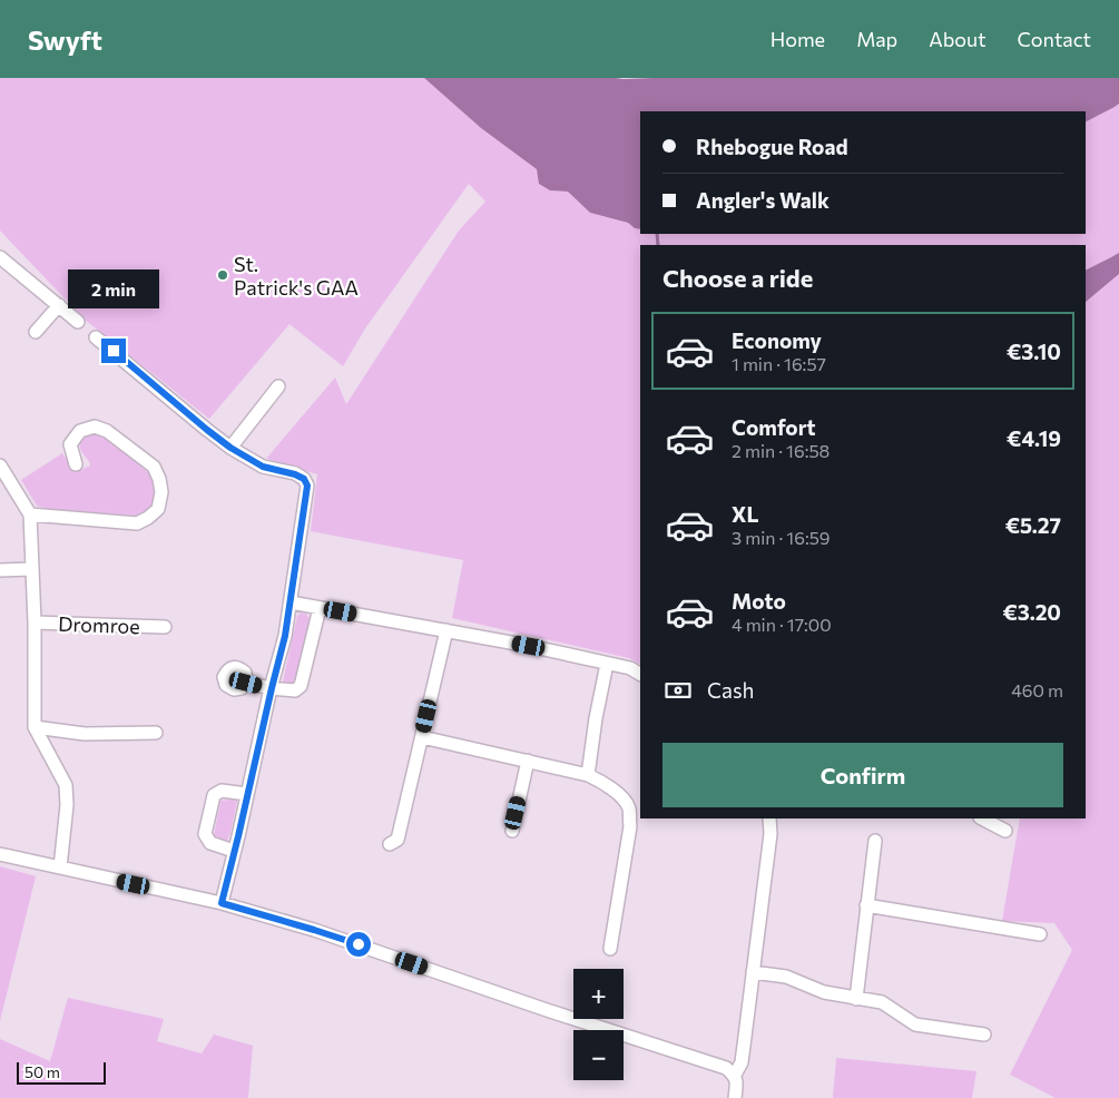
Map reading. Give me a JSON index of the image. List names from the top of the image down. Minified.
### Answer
{"streets":{"street":["Dromroe"]},"places":["St. Patrick's GAA"],"scale_bar":"50 m","page":{"header":"Swyft","nav":["Home","Map","About","Contact"],"banner":["Rhebogue Road","Angler's Walk"],"heading":"Choose a ride","bubble":"2 min","list":[{"name":"Economy","note":"1 min · 16:57","value":"€3.10"},{"name":"Comfort","note":"2 min · 16:58","value":"€4.19"},{"name":"XL","note":"3 min · 16:59","value":"€5.27"},{"name":"Moto","note":"4 min · 17:00","value":"€3.20"}],"pay":["Cash","460 m"],"buttons":"Confirm","map_buttons":["+","−"],"scale":"50 m"}}
